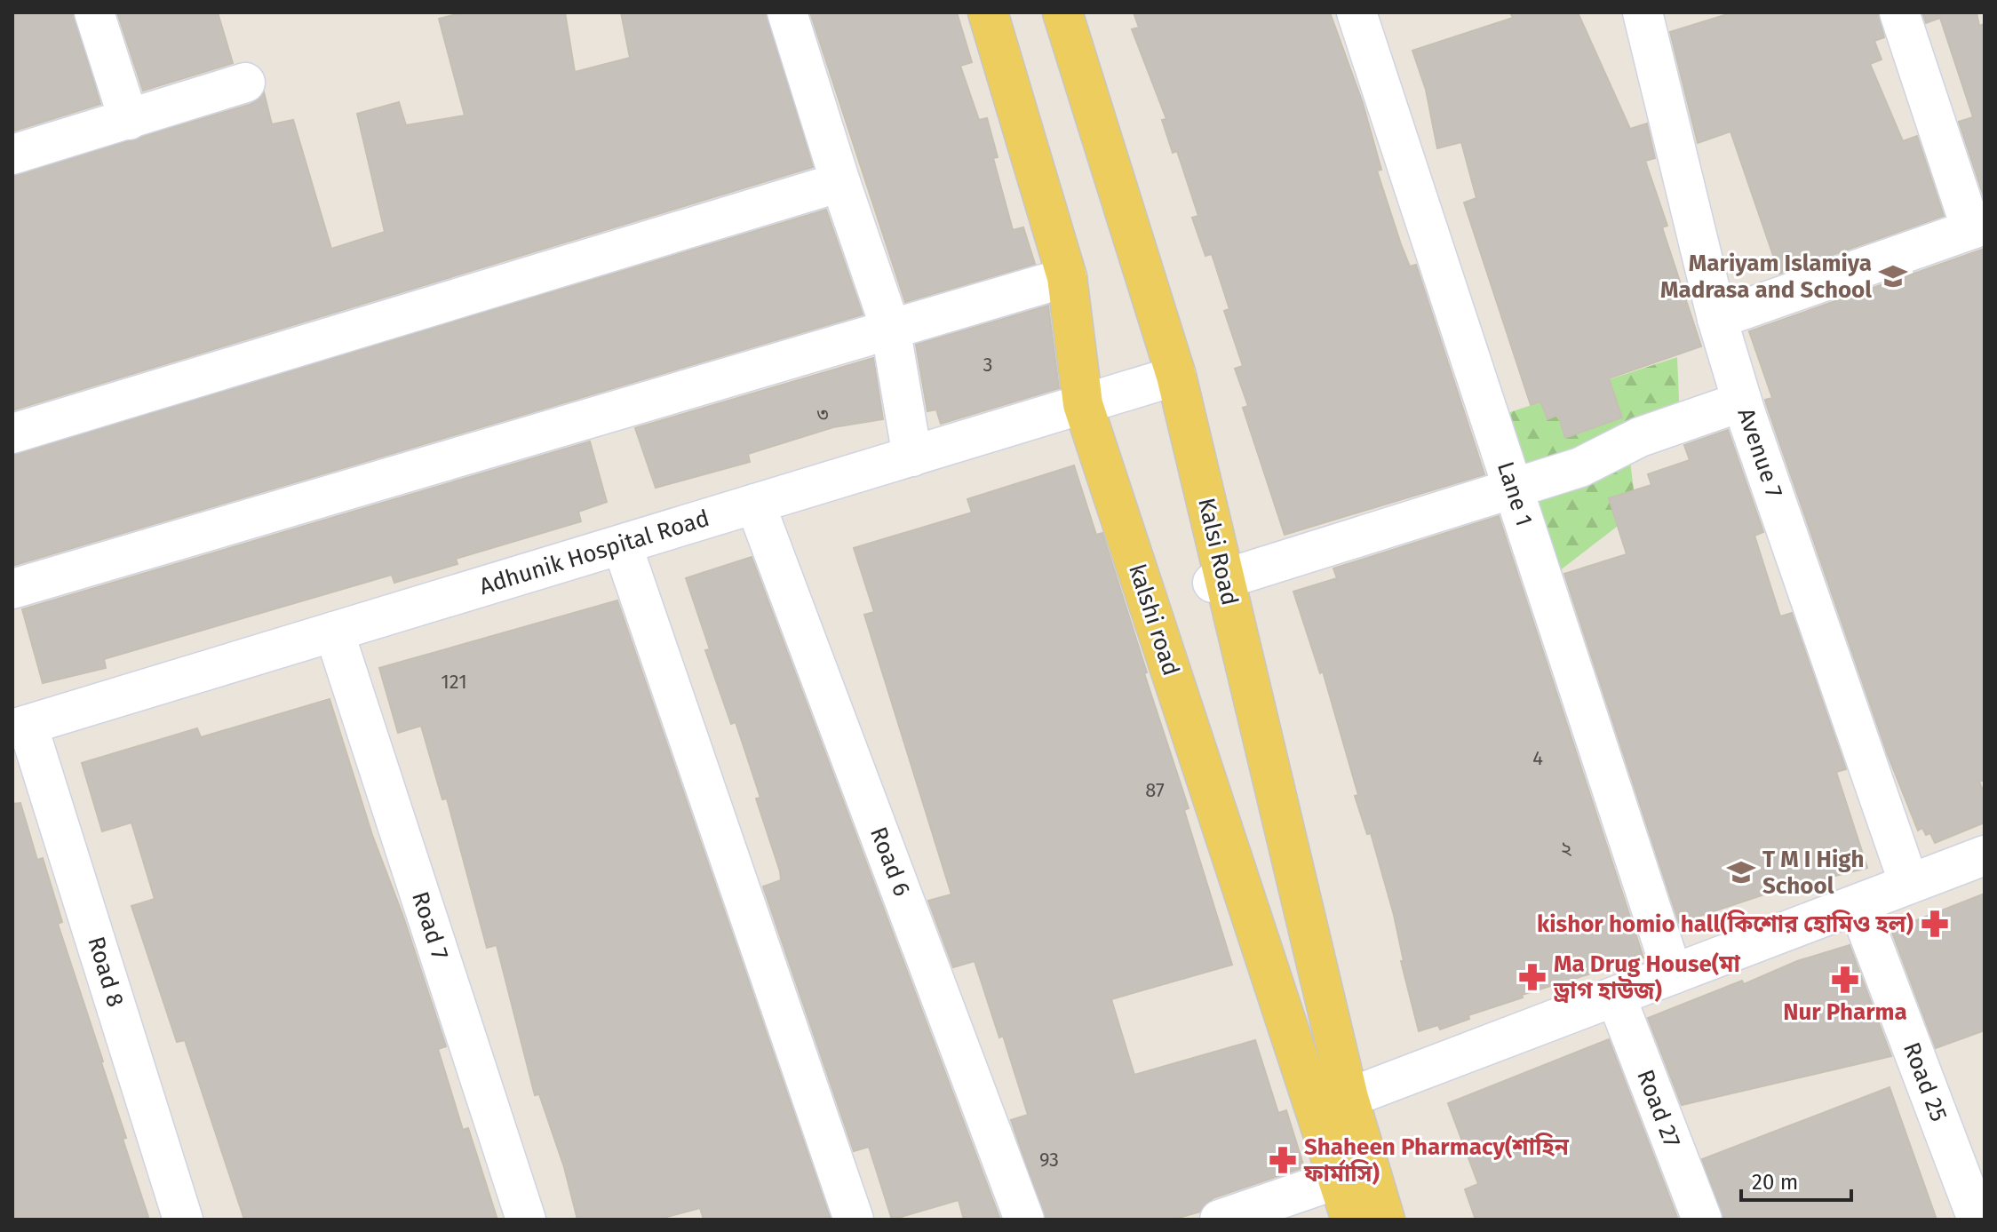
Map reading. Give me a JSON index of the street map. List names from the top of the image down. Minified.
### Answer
{"streets":{"main road":["Kalsi Road","kalshi road"],"street":["Avenue 7","Lane 1","Adhunik Hospital Road","Road 6","Road 7","Road 8","Road 25","Road 27"]},"crossings":[["Kalsi Road","Adhunik Hospital Road"],["Adhunik Hospital Road","kalshi road"],["Adhunik Hospital Road","Road 6"],["Adhunik Hospital Road","Road 7"],["Adhunik Hospital Road","Road 8"]],"places":{"school or university":["Mariyam Islamiya Madrasa and School","T M I High School"],"pharmacy":["kishor homio hall(কিশোর হোমিও হল)","Ma Drug House(মা ড্রাগ হাউজ)","Nur Pharma","Shaheen Pharmacy(শাহিন ফার্মাসি)"]},"house_numbers":["3","৩","121","4","87","২","93"],"scale_bar":"20 m"}
